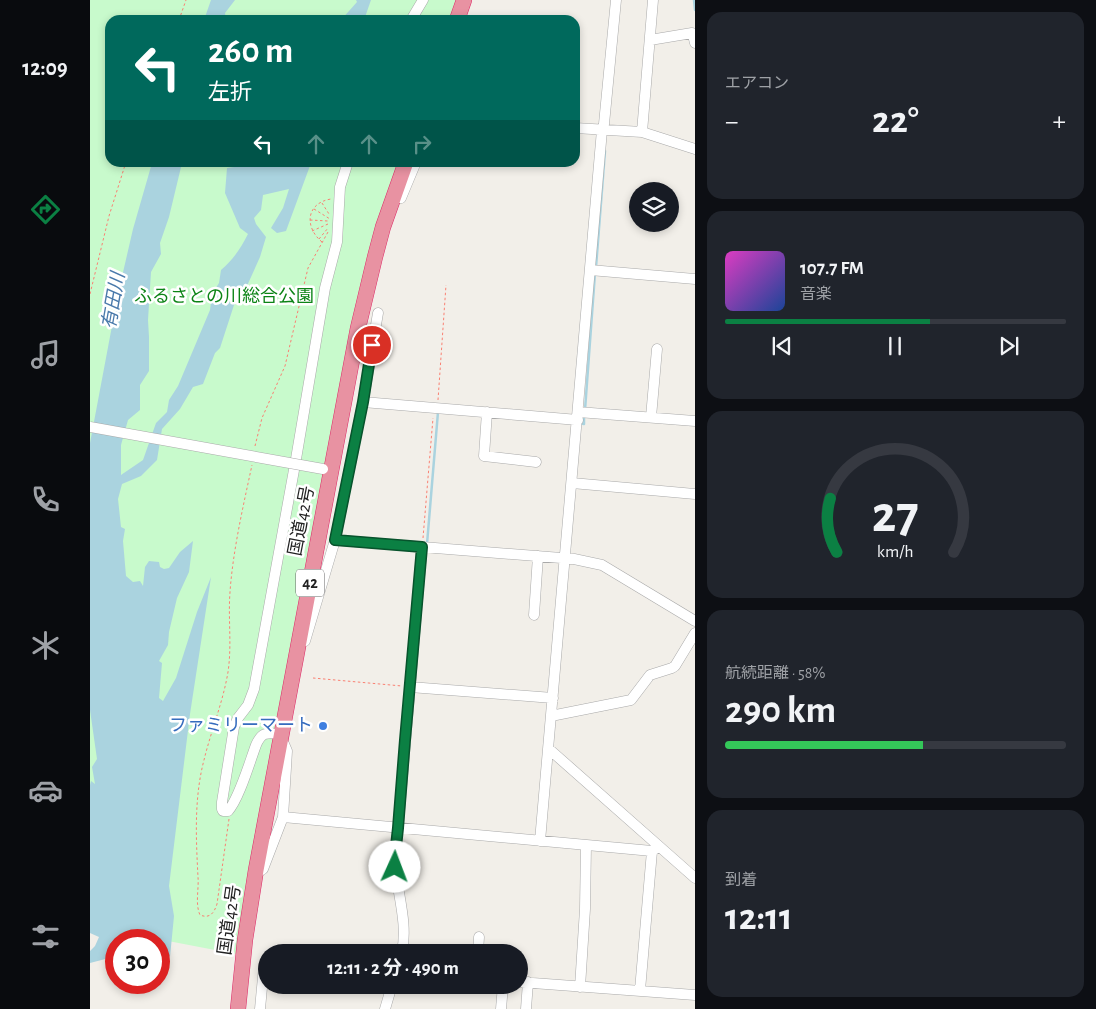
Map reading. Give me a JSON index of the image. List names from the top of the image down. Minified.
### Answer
{"streets":{"highway":["国道42号","42"]},"water":["有田川"],"parks":["ふるさとの川総合公園"],"places":["ファミリーマート"],"page":{"tabs":"12:09","tile":["エアコン",["航続距離 · 58%","290 km"],["到着","12:11"]],"turn":["260 m","左折"],"heat":["−","22°","+"],"song":["107.7 FM","音楽"],"limit":"30","trip":"12:11 · 2 分 · 490 m","gauge":["27","km/h"]}}
